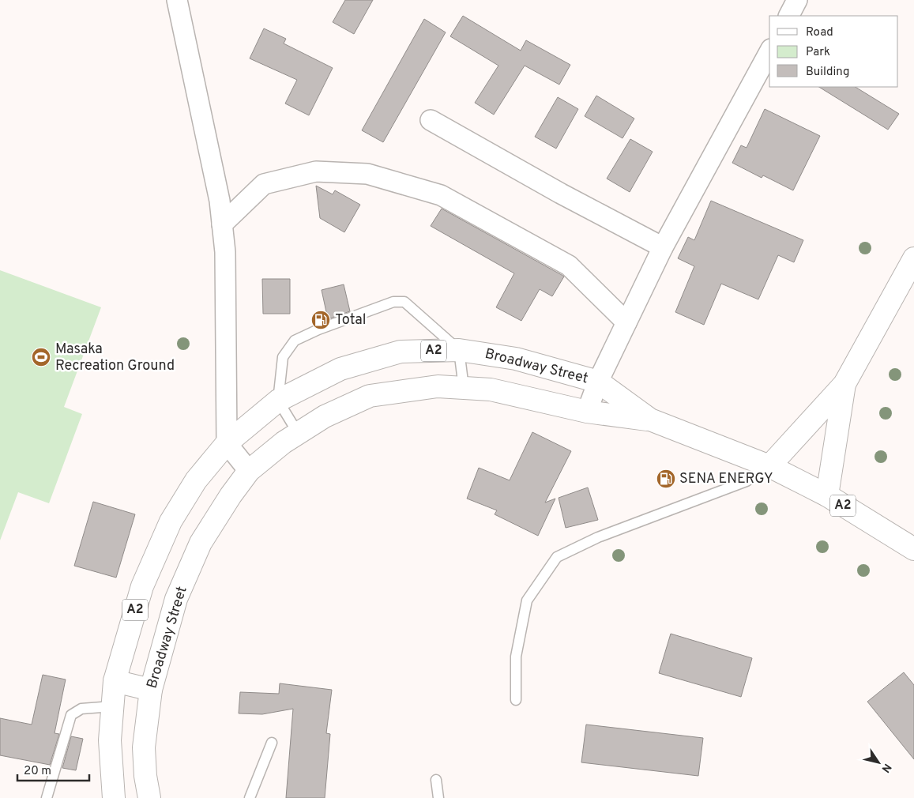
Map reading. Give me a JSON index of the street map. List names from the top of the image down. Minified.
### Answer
{"streets":{"main road":["A2","Broadway Street"]},"crossings":[["A2","Broadway Street"]],"places":{"fuel station":["Total","SENA ENERGY"],"sports":["Masaka Recreation Ground"]},"legend":["Road","Park","Building"],"scale_bar":"20 m","north":"bottom right"}
